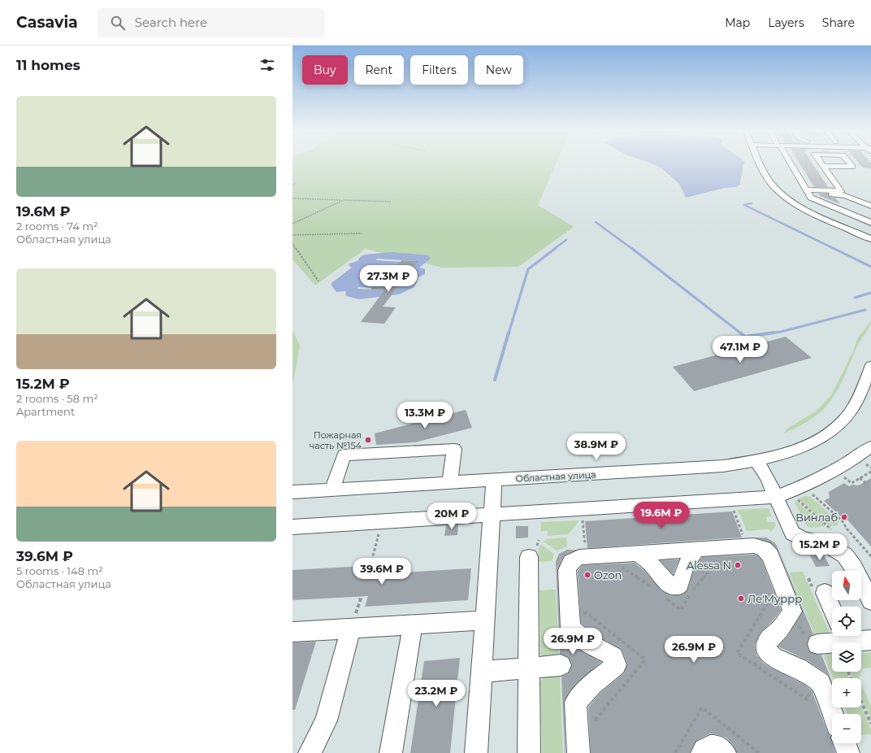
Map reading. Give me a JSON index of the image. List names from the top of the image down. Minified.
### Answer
{"streets":{"street":["Областная улица"]},"places":["Пожарная часть №154","Винлаб","Alessa N","Ozon","Ле'Муррр"],"north":"top","page":{"header":"Casavia","search":"Search here","nav":["Map","Layers","Share"],"heading":"11 homes","chip":["Buy","Rent","Filters","New"],"list":[{"name":"19.6M ₽","note":"2 rooms · 74 m² · Областная улица"},{"name":"15.2M ₽","note":"2 rooms · 58 m² · Apartment"},{"name":"39.6M ₽","note":"5 rooms · 148 m² · Областная улица"}],"price":["27.3M ₽","47.1M ₽","13.3M ₽","38.9M ₽","19.6M ₽","20M ₽","15.2M ₽","39.6M ₽","26.9M ₽","26.9M ₽","23.2M ₽"],"map_buttons":["+","−"]}}
